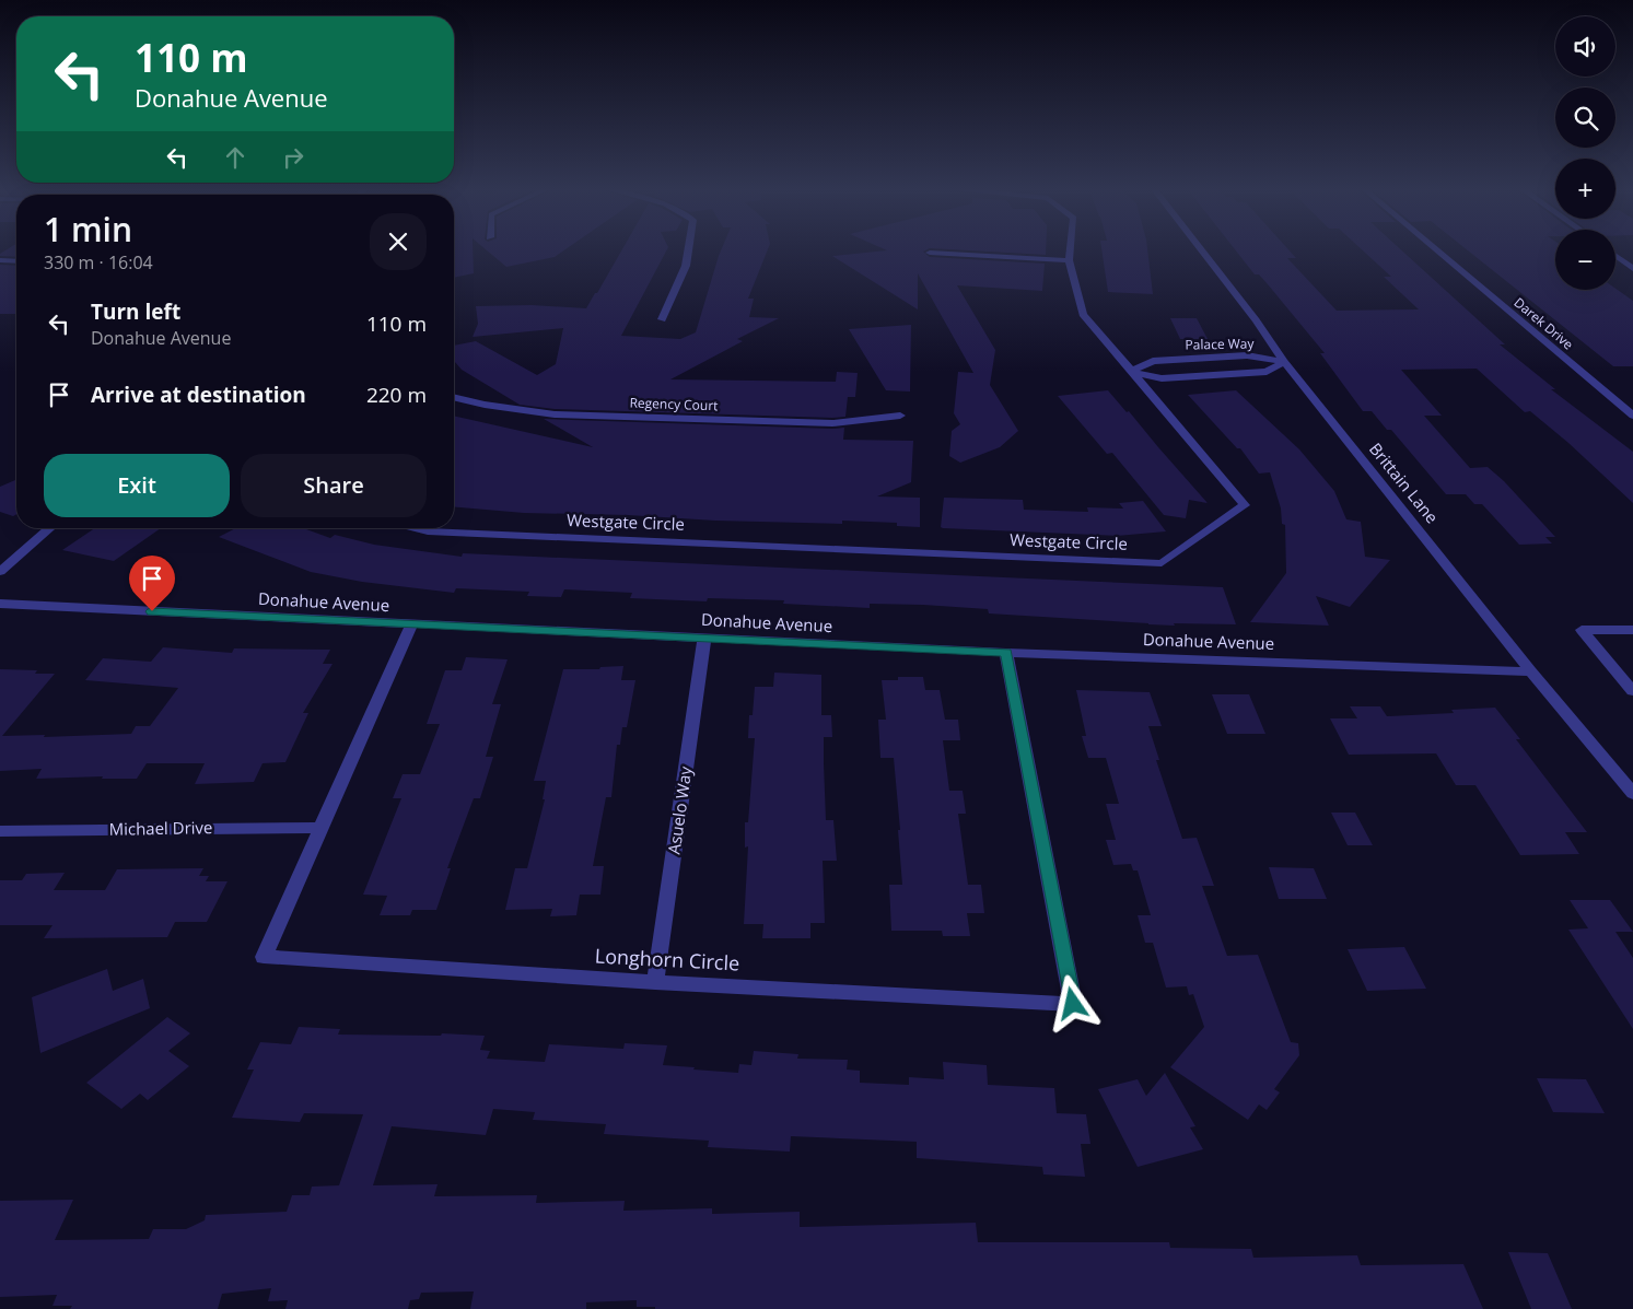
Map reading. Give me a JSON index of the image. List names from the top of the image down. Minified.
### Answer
{"streets":{"street":["Darek Drive","Palace Way","Regency Court","Brittain Lane","Westgate Circle","Donahue Avenue","Asuelo Way","Michael Drive","Longhorn Circle"]},"crossings":[["Palace Way","Brittain Lane"],["Palace Way","Westgate Circle"],["Brittain Lane","Donahue Avenue"],["Donahue Avenue","Asuelo Way"],["Donahue Avenue","Longhorn Circle"],["Asuelo Way","Longhorn Circle"],["Michael Drive","Longhorn Circle"]],"page":{"map_buttons":["+","−"],"turn":["110 m","Donahue Avenue"],"heading":["1 min","330 m · 16:04"],"list":[{"name":"Turn left","note":"Donahue Avenue","value":"110 m"},{"name":"Arrive at destination","value":"220 m"}],"buttons":["Exit","Share"]}}
